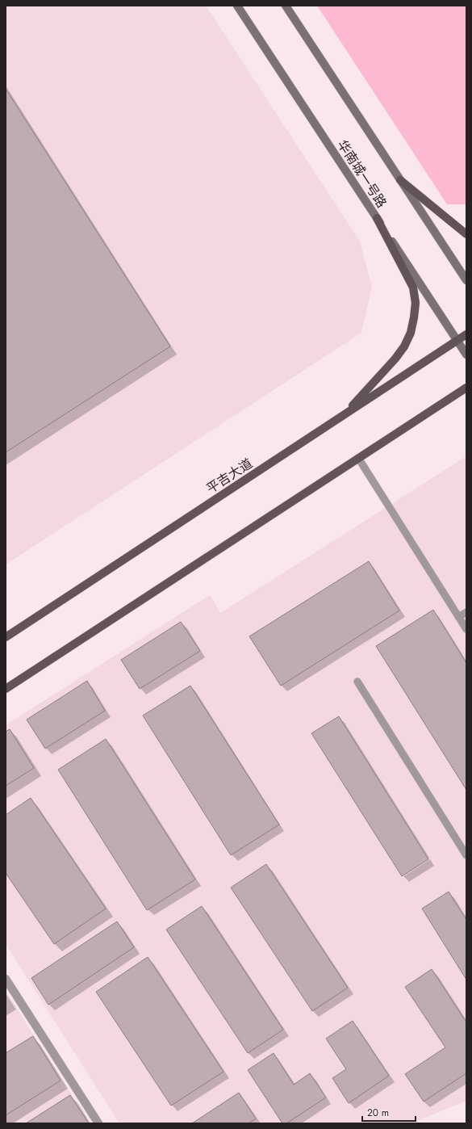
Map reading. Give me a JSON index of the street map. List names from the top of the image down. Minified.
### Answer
{"streets":{"main road":["平吉大道"],"street":["华南城一号路"]},"crossings":[["华南城一号路","平吉大道"]],"scale_bar":"20 m"}
